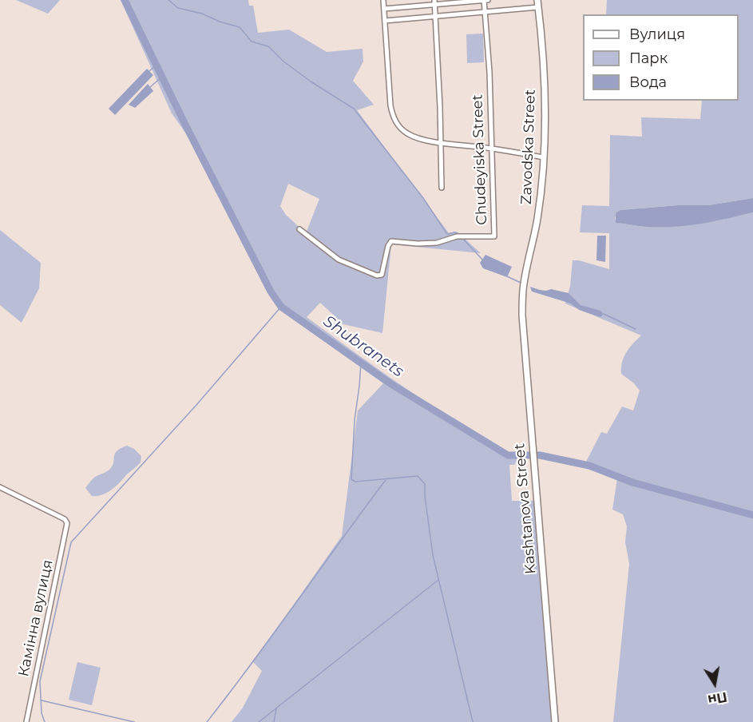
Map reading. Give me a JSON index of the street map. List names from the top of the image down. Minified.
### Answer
{"streets":{"main road":["Zavodska Street","Kashtanova Street"],"street":["Chudeyiska Street","Камінна вулиця"]},"crossings":[["Zavodska Street","Kashtanova Street"]],"water":["Shubranets"],"legend":["Вулиця","Парк","Вода"],"north":"bottom"}
